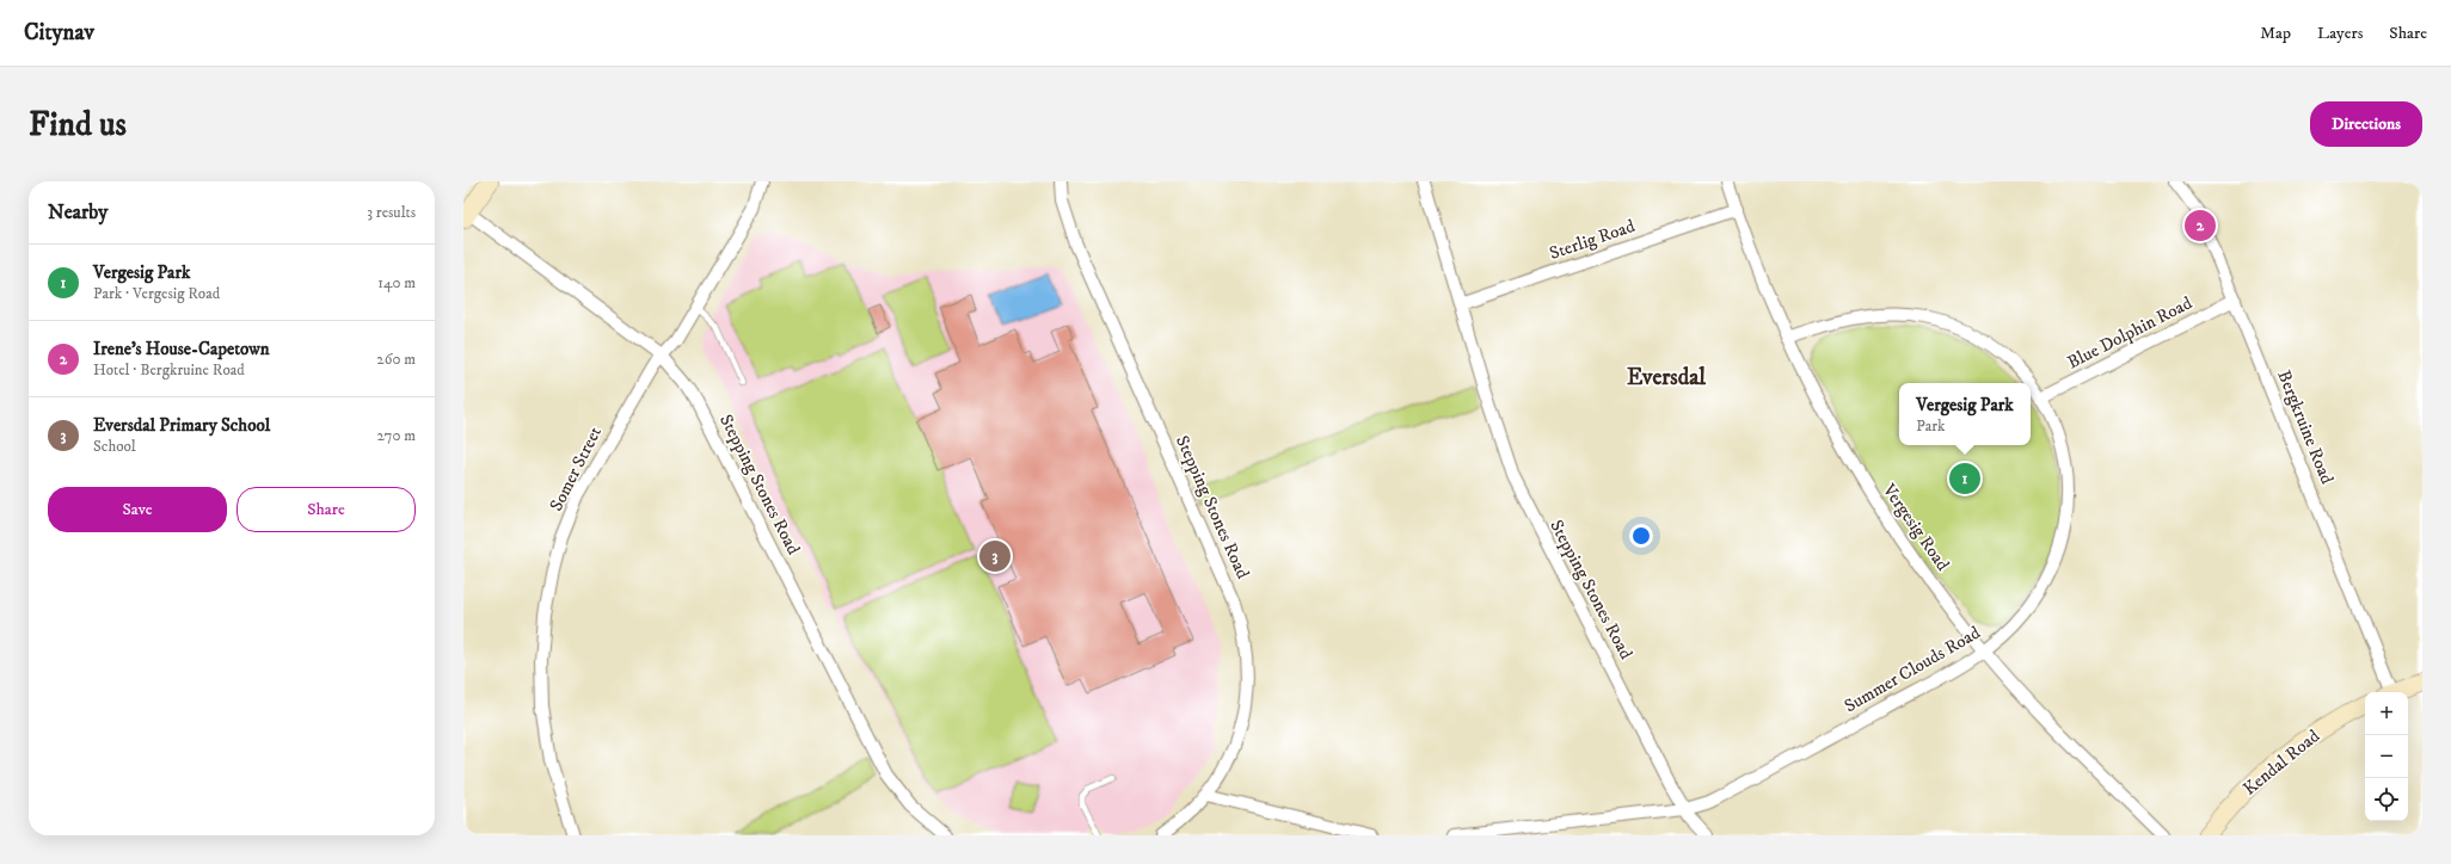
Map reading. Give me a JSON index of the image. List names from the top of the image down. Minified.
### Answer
{"streets":{"street":["Sterlig Road","Blue Dolphin Road","Bergkruine Road","Somer Street","Stepping Stones Road","Vergesig Road","Summer Clouds Road","Kendal Road"]},"crossings":[["Sterlig Road","Stepping Stones Road"],["Sterlig Road","Vergesig Road"],["Blue Dolphin Road","Bergkruine Road"],["Blue Dolphin Road","Summer Clouds Road"],["Somer Street","Stepping Stones Road"],["Stepping Stones Road","Summer Clouds Road"],["Vergesig Road","Summer Clouds Road"]],"districts":["Eversdal"],"page":{"header":"Citynav","nav":["Map","Layers","Share"],"buttons":["Directions",["Save","Share"]],"title":"Find us","heading":["Nearby","3 results"],"pins":["2","1","3"],"list":[{"mark":"1","name":"Vergesig Park","note":"Park · Vergesig Road","value":"140 m"},{"mark":"2","name":"Irene's House-Capetown","note":"Hotel · Bergkruine Road","value":"260 m"},{"mark":"3","name":"Eversdal Primary School","note":"School","value":"270 m"}],"popup":["Vergesig Park","Park"],"map_buttons":["+","−"]}}
